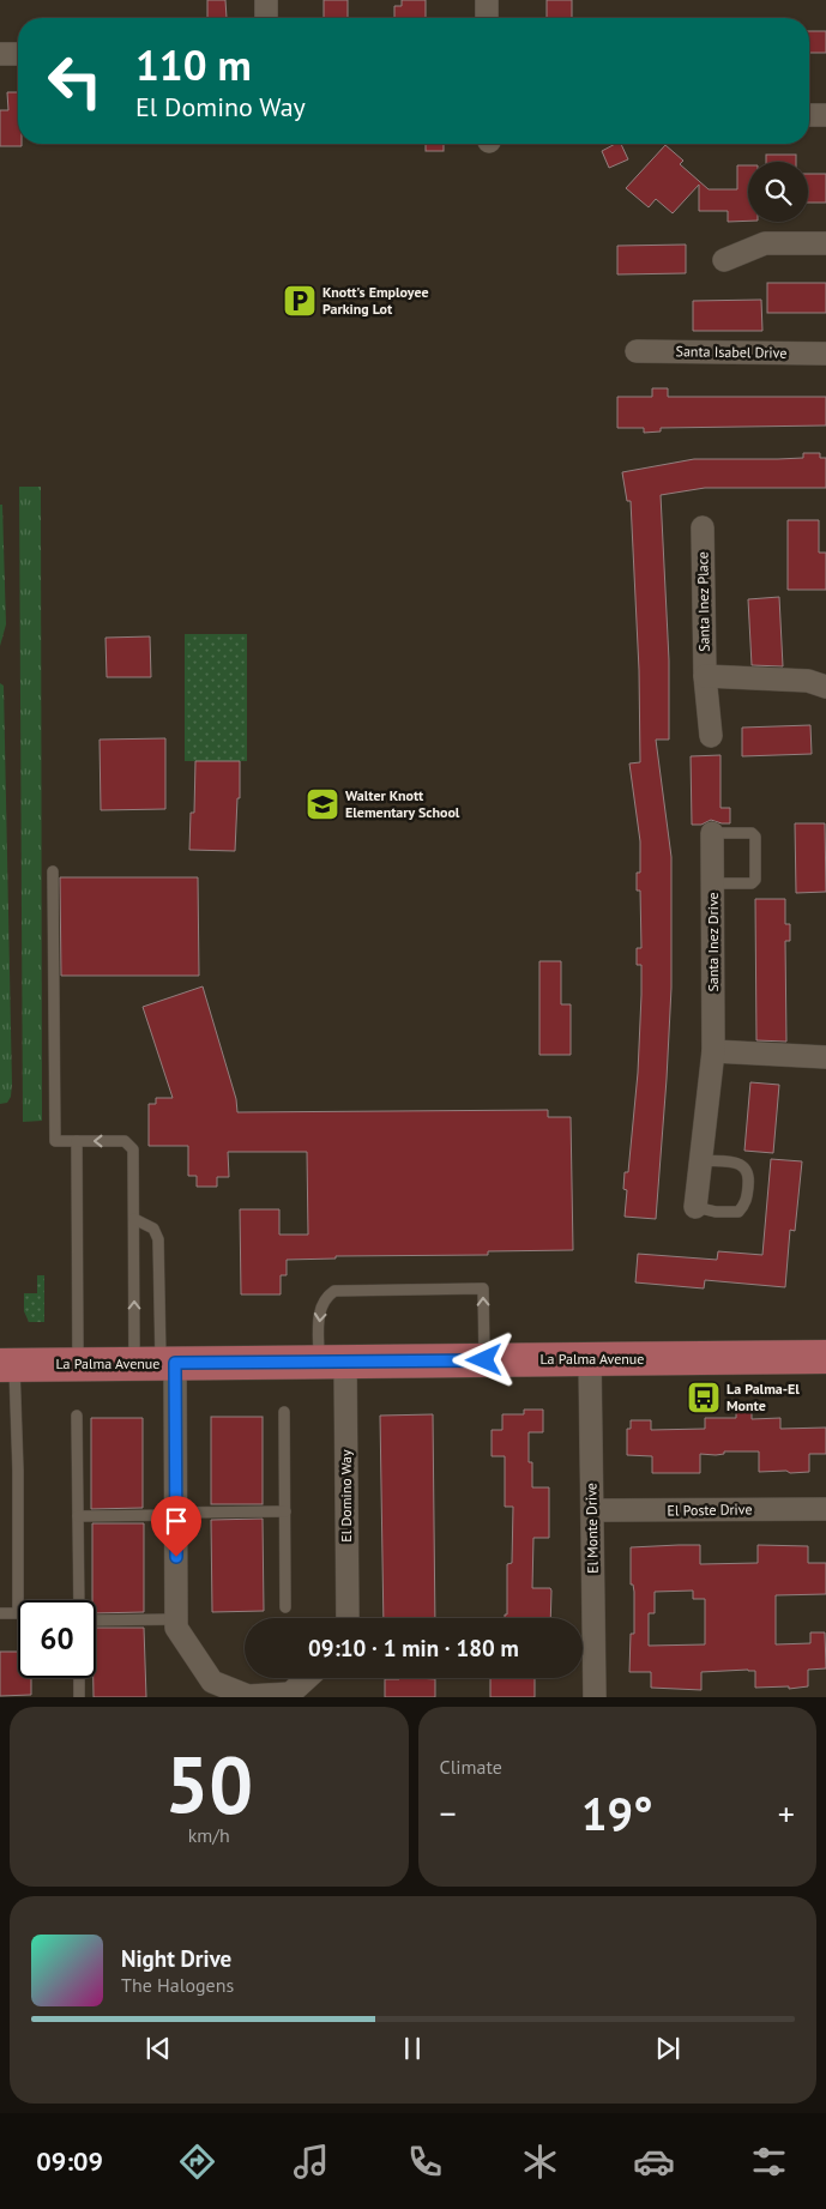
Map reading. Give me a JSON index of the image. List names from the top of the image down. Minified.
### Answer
{"streets":{"main road":["La Palma Avenue"],"street":["Santa Isabel Drive","Santa Inez Place","Santa Inez Drive","El Domino Way","El Poste Drive","El Monte Drive"]},"crossings":[["La Palma Avenue","El Domino Way"],["La Palma Avenue","El Monte Drive"],["El Poste Drive","El Monte Drive"]],"places":{"parking":["Knott's Employee Parking Lot"],"school or university":["Walter Knott Elementary School"],"bus stop":["La Palma-El Monte"]},"page":{"turn":["110 m","El Domino Way"],"limit":"60","trip":"09:10 · 1 min · 180 m","tile":[["50","km/h"],"Climate"],"heat":["−","19°","+"],"song":["Night Drive","The Halogens"],"tabs":"09:09"}}
